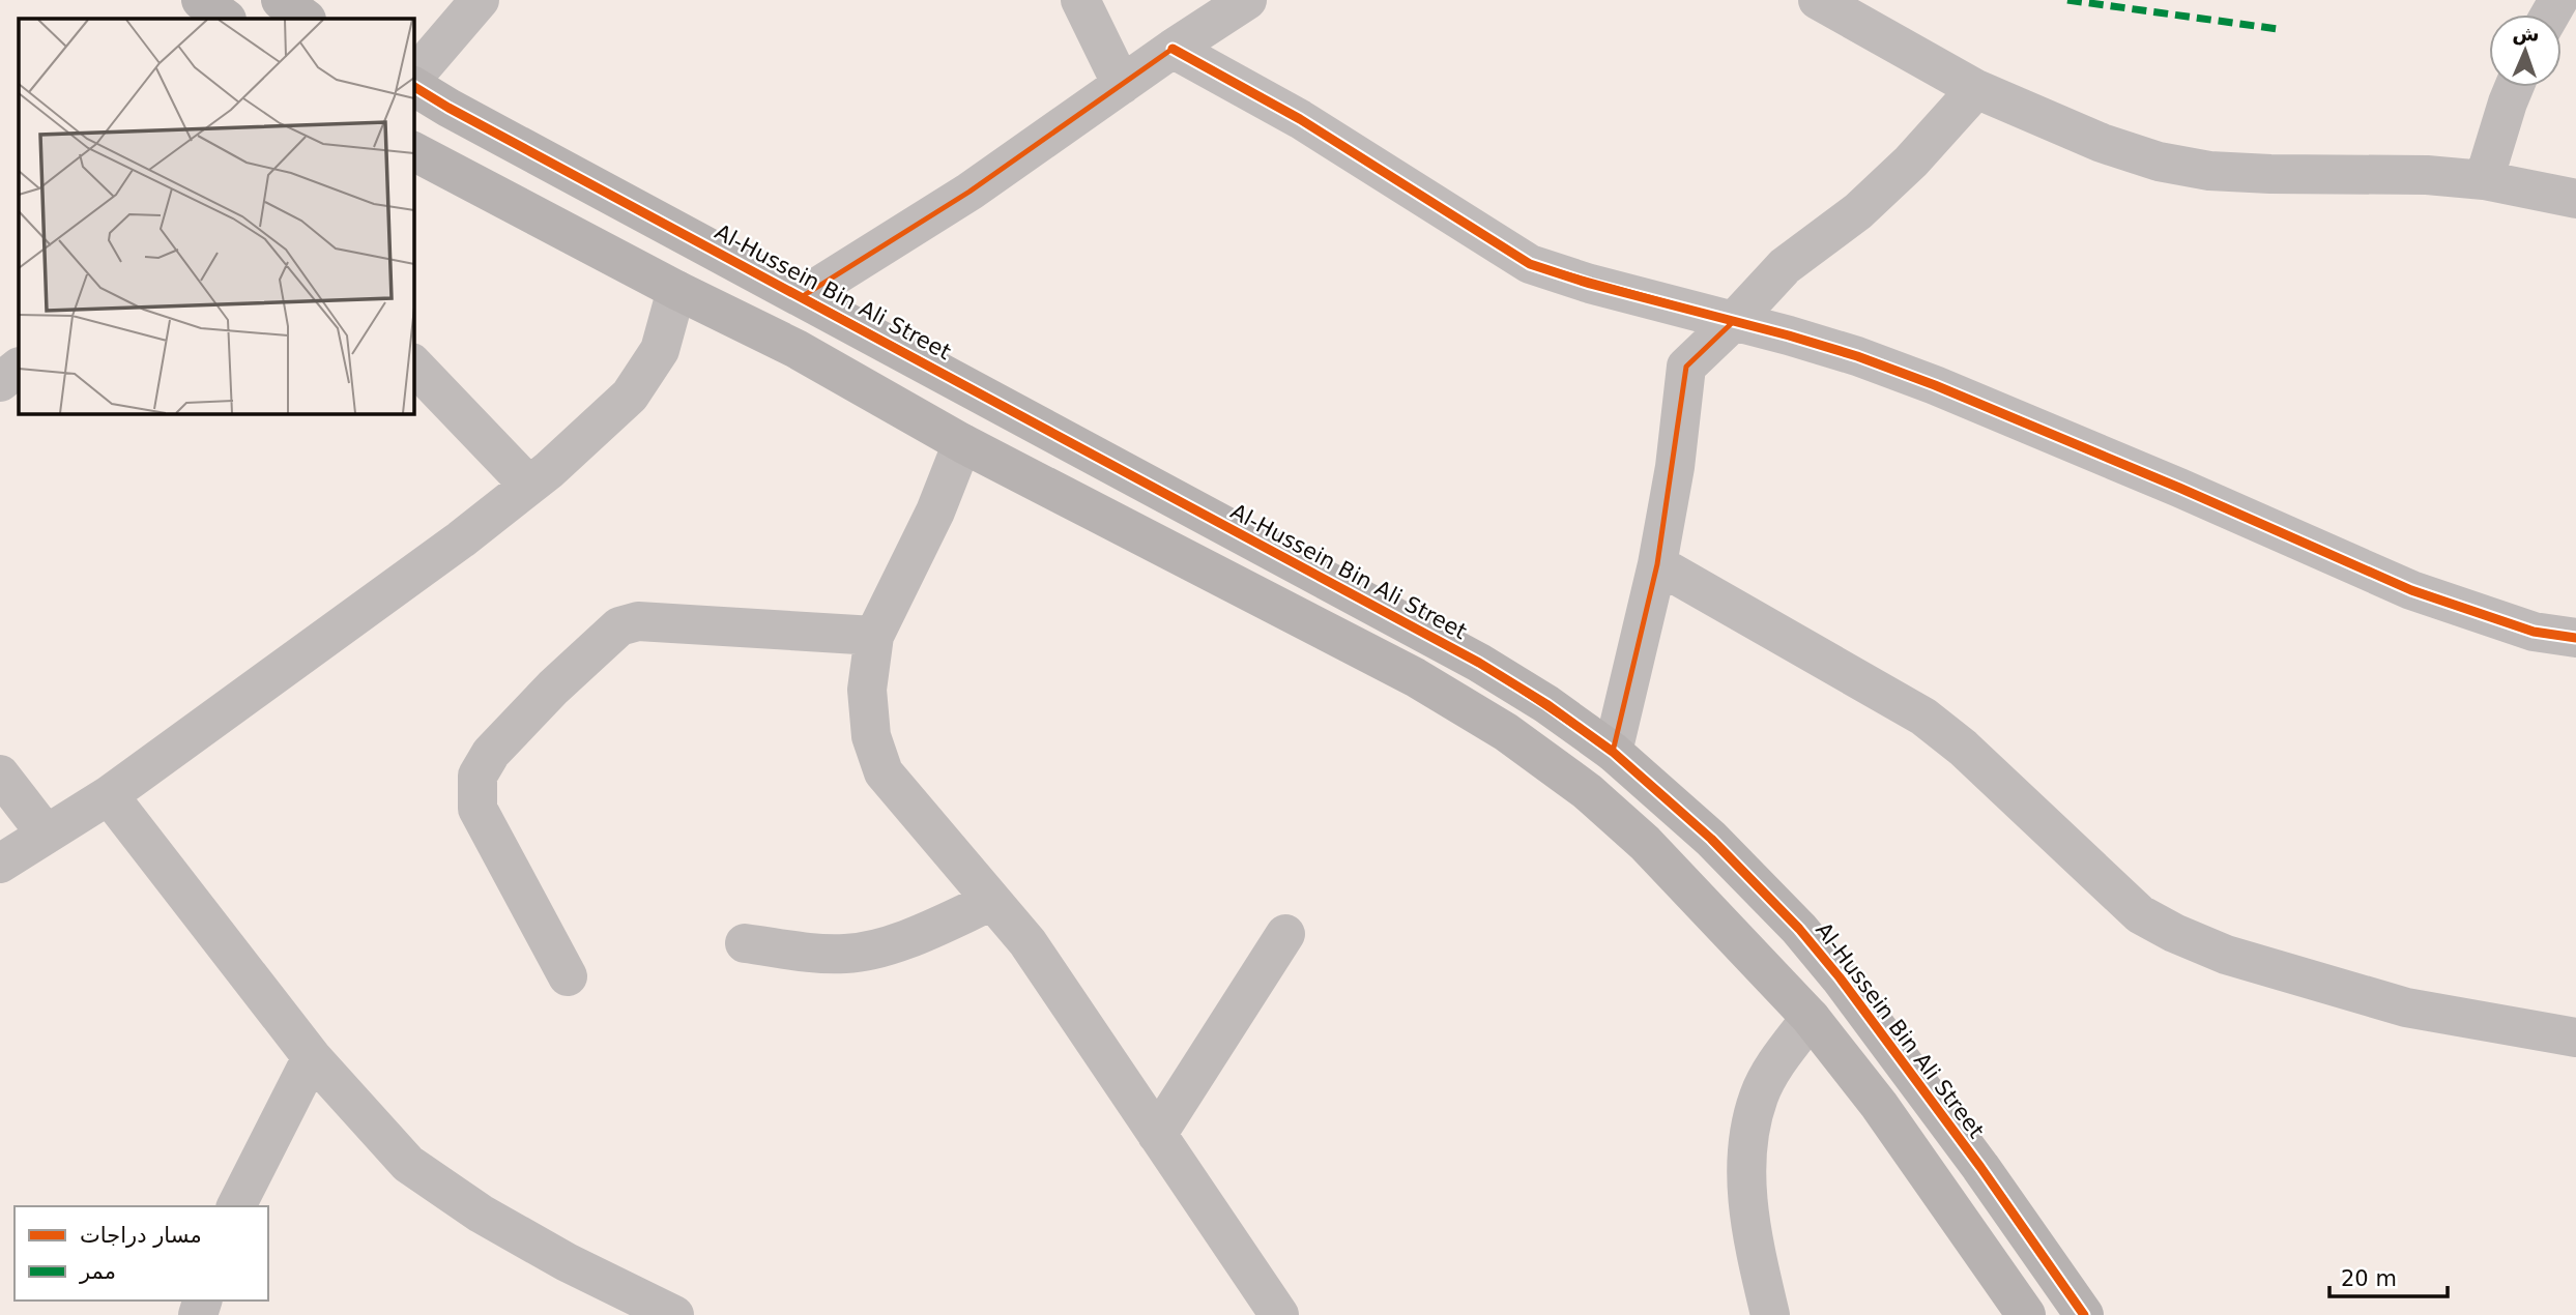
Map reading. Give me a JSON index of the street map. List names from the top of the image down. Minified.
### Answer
{"streets":{"street":["Al-Hussein Bin Ali Street"]},"legend":["مسار دراجات","ممر"],"scale_bar":"20 m","north":"top"}
